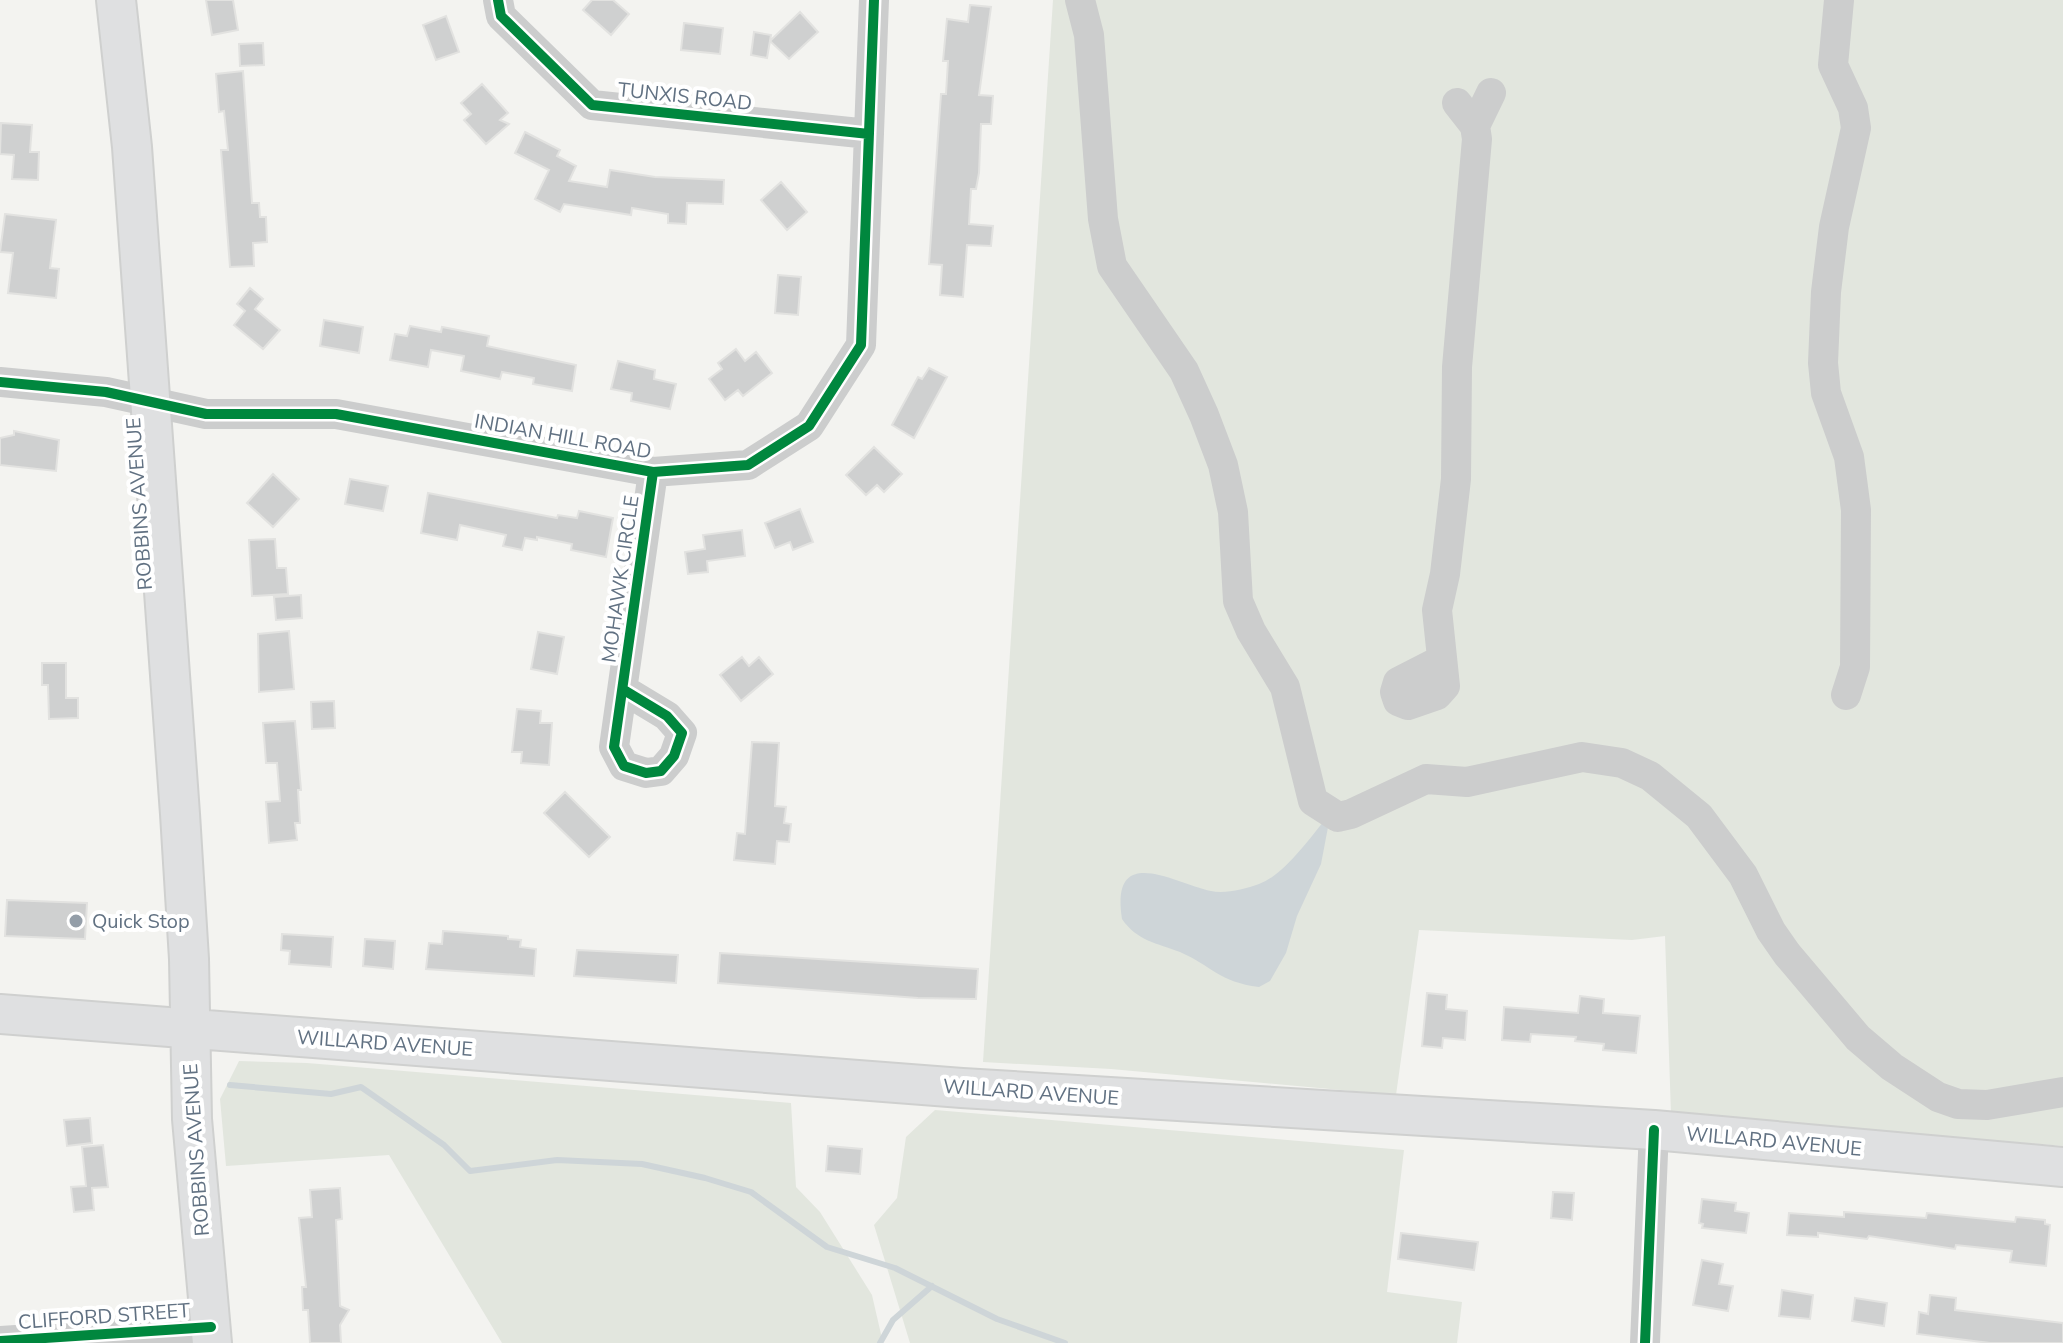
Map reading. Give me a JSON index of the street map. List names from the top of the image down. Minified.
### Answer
{"streets":{"main road":["ROBBINS AVENUE","WILLARD AVENUE"],"street":["TUNXIS ROAD","INDIAN HILL ROAD","MOHAWK CIRCLE","CLIFFORD STREET"]},"crossings":[["TUNXIS ROAD","INDIAN HILL ROAD"],["INDIAN HILL ROAD","ROBBINS AVENUE"],["INDIAN HILL ROAD","MOHAWK CIRCLE"],["ROBBINS AVENUE","WILLARD AVENUE"],["ROBBINS AVENUE","CLIFFORD STREET"]],"places":["Quick Stop"]}
